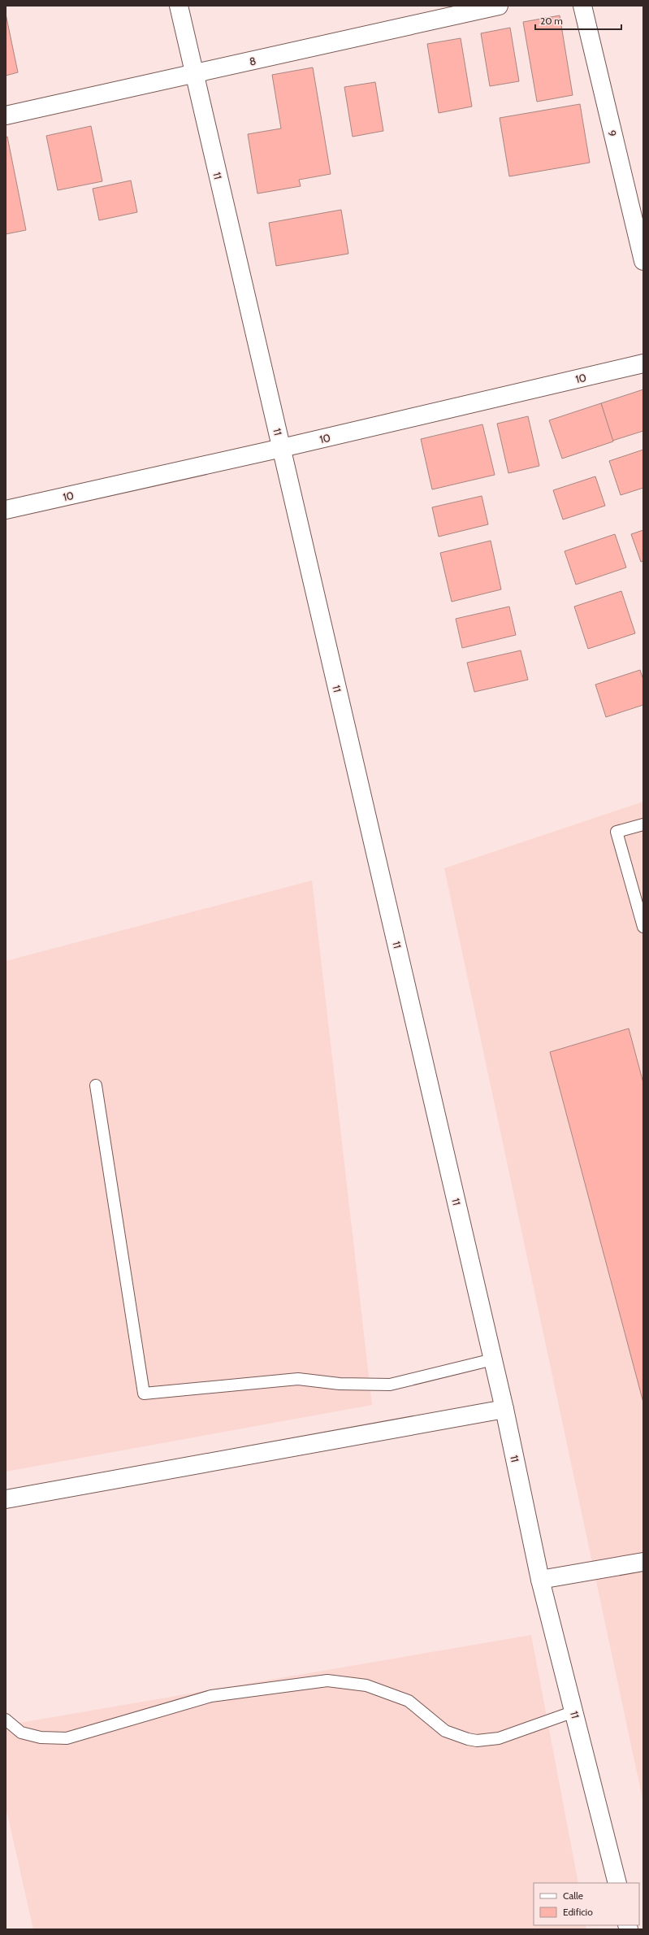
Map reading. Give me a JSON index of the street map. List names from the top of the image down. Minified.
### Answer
{"streets":{"street":["8","9","11","10"]},"crossings":[["8","11"],["11","10"]],"legend":["Calle","Edificio"],"scale_bar":"20 m"}
